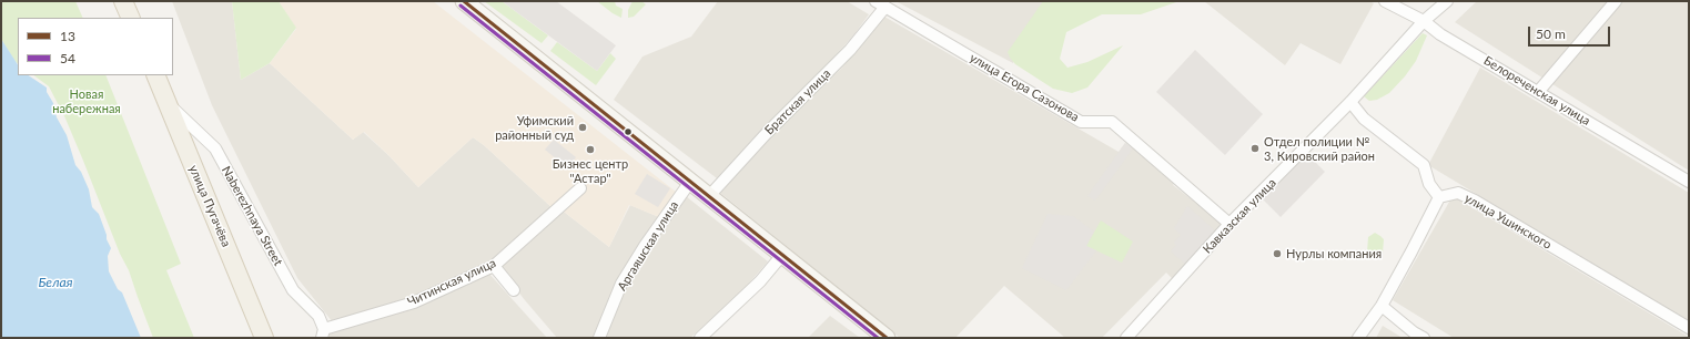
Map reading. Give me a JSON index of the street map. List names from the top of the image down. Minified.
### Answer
{"streets":{"main road":["улица Пугачёва"],"street":["улица Егора Сазонова","Белореченская улица","Братская улица","Naberezhnaya Street","Кавказская улица","улица Ушинского","Аргаяшская улица","Читинская улица"]},"crossings":[["улица Егора Сазонова","Братская улица"],["улица Егора Сазонова","Кавказская улица"],["Белореченская улица","Кавказская улица"],["улица Пугачёва","Naberezhnaya Street"],["Naberezhnaya Street","Читинская улица"]],"water":["Белая"],"parks":["Новая набережная"],"places":["Уфимский районный суд","Отдел полиции № 3, Кировский район","Бизнес центр \"Астар\"","Нурлы компания"],"lines":["transit line 13","transit line 54"],"legend":["13","54"],"scale_bar":"50 m"}
